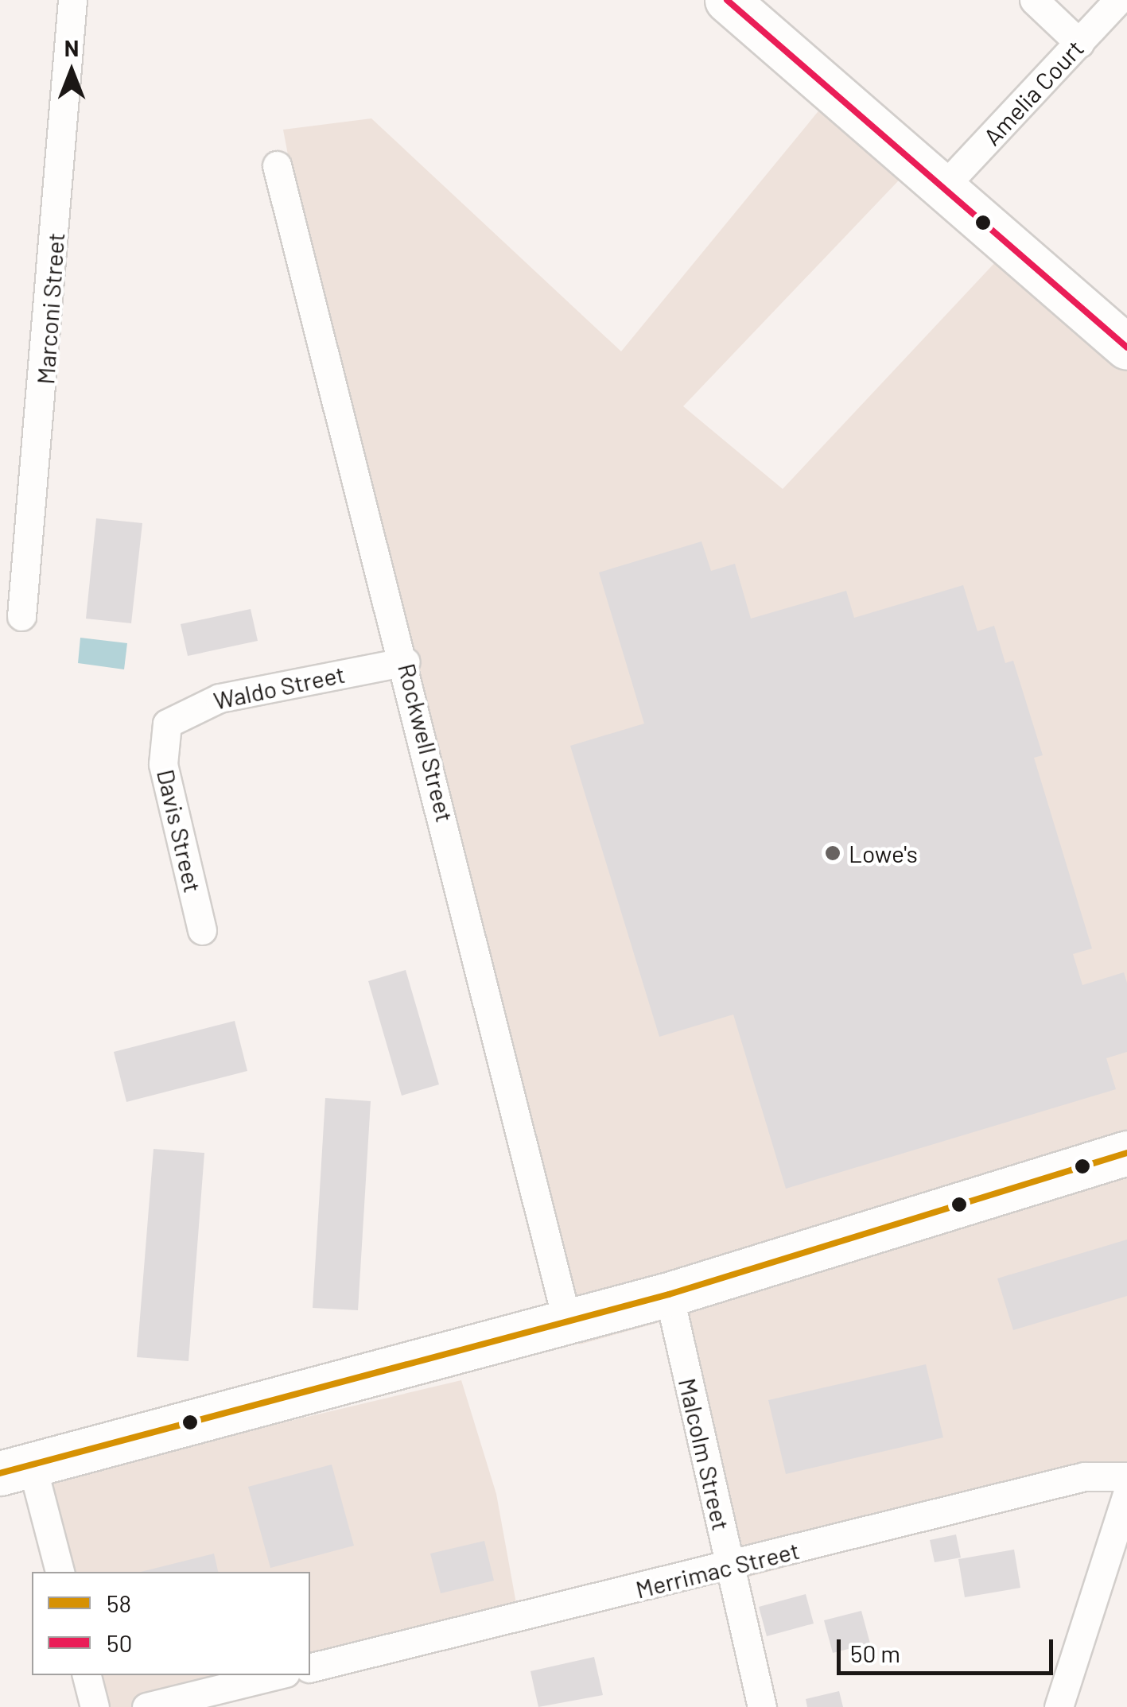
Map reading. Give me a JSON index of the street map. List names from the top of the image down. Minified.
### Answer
{"streets":{"street":["Amelia Court","Marconi Street","Waldo Street","Rockwell Street","Davis Street","Malcolm Street","Merrimac Street"]},"crossings":[["Waldo Street","Rockwell Street"],["Waldo Street","Davis Street"],["Malcolm Street","Merrimac Street"]],"places":["Lowe's"],"lines":["transit line 50","transit line 58"],"legend":["58","50"],"scale_bar":"50 m","north":"top"}
